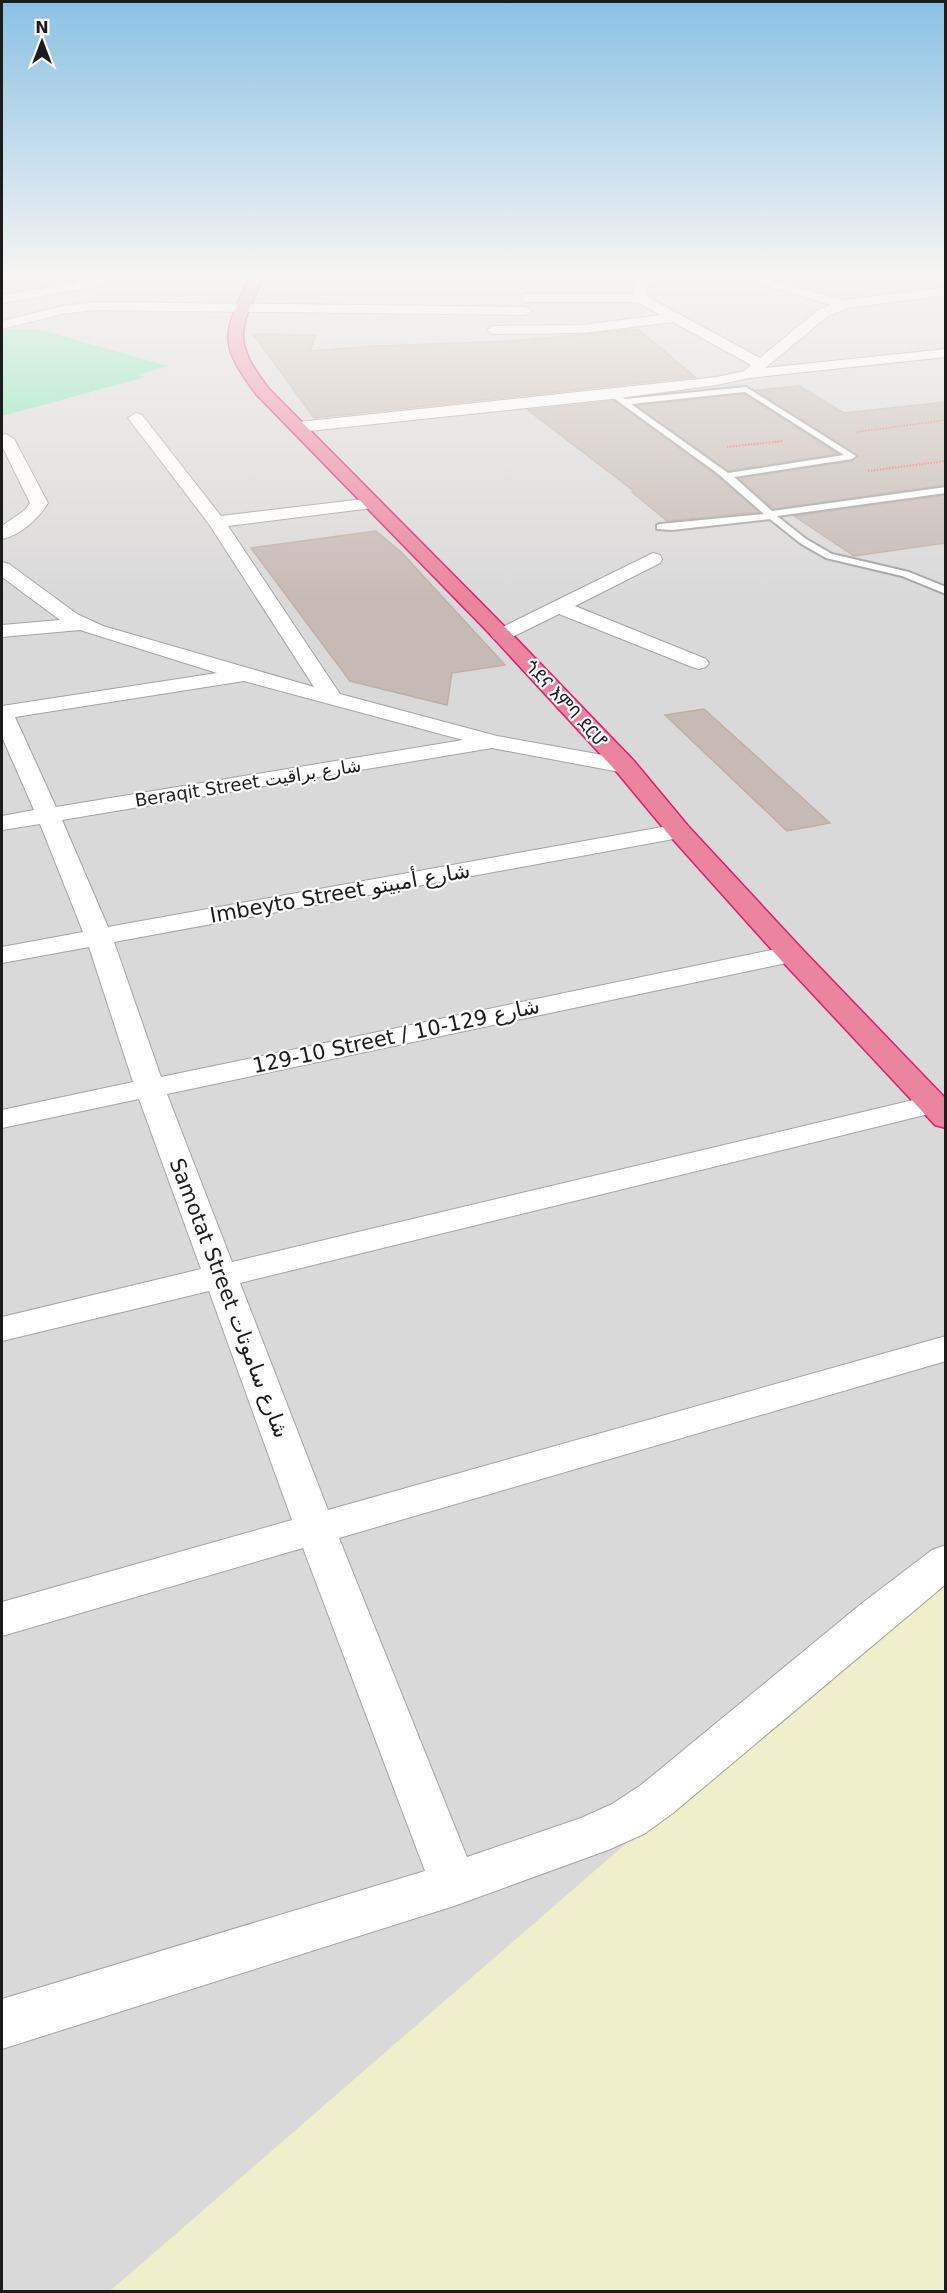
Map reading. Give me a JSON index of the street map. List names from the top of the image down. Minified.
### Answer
{"streets":{"highway":["ጎደና እምባ ደርሆ"],"street":["Beraqit Street شارع براقيت","Imbeyto Street شارع أمبيتو","129-10 Street / شارع 129-10","Samotat Street شارع ساموتات"]},"crossings":[["ጎደና እምባ ደርሆ","Imbeyto Street شارع أمبيتو"],["ጎደና እምባ ደርሆ","129-10 Street / شارع 129-10"],["Beraqit Street شارع براقيت","Samotat Street شارع ساموتات"],["Imbeyto Street شارع أمبيتو","Samotat Street شارع ساموتات"],["129-10 Street / شارع 129-10","Samotat Street شارع ساموتات"]],"north":"top"}
